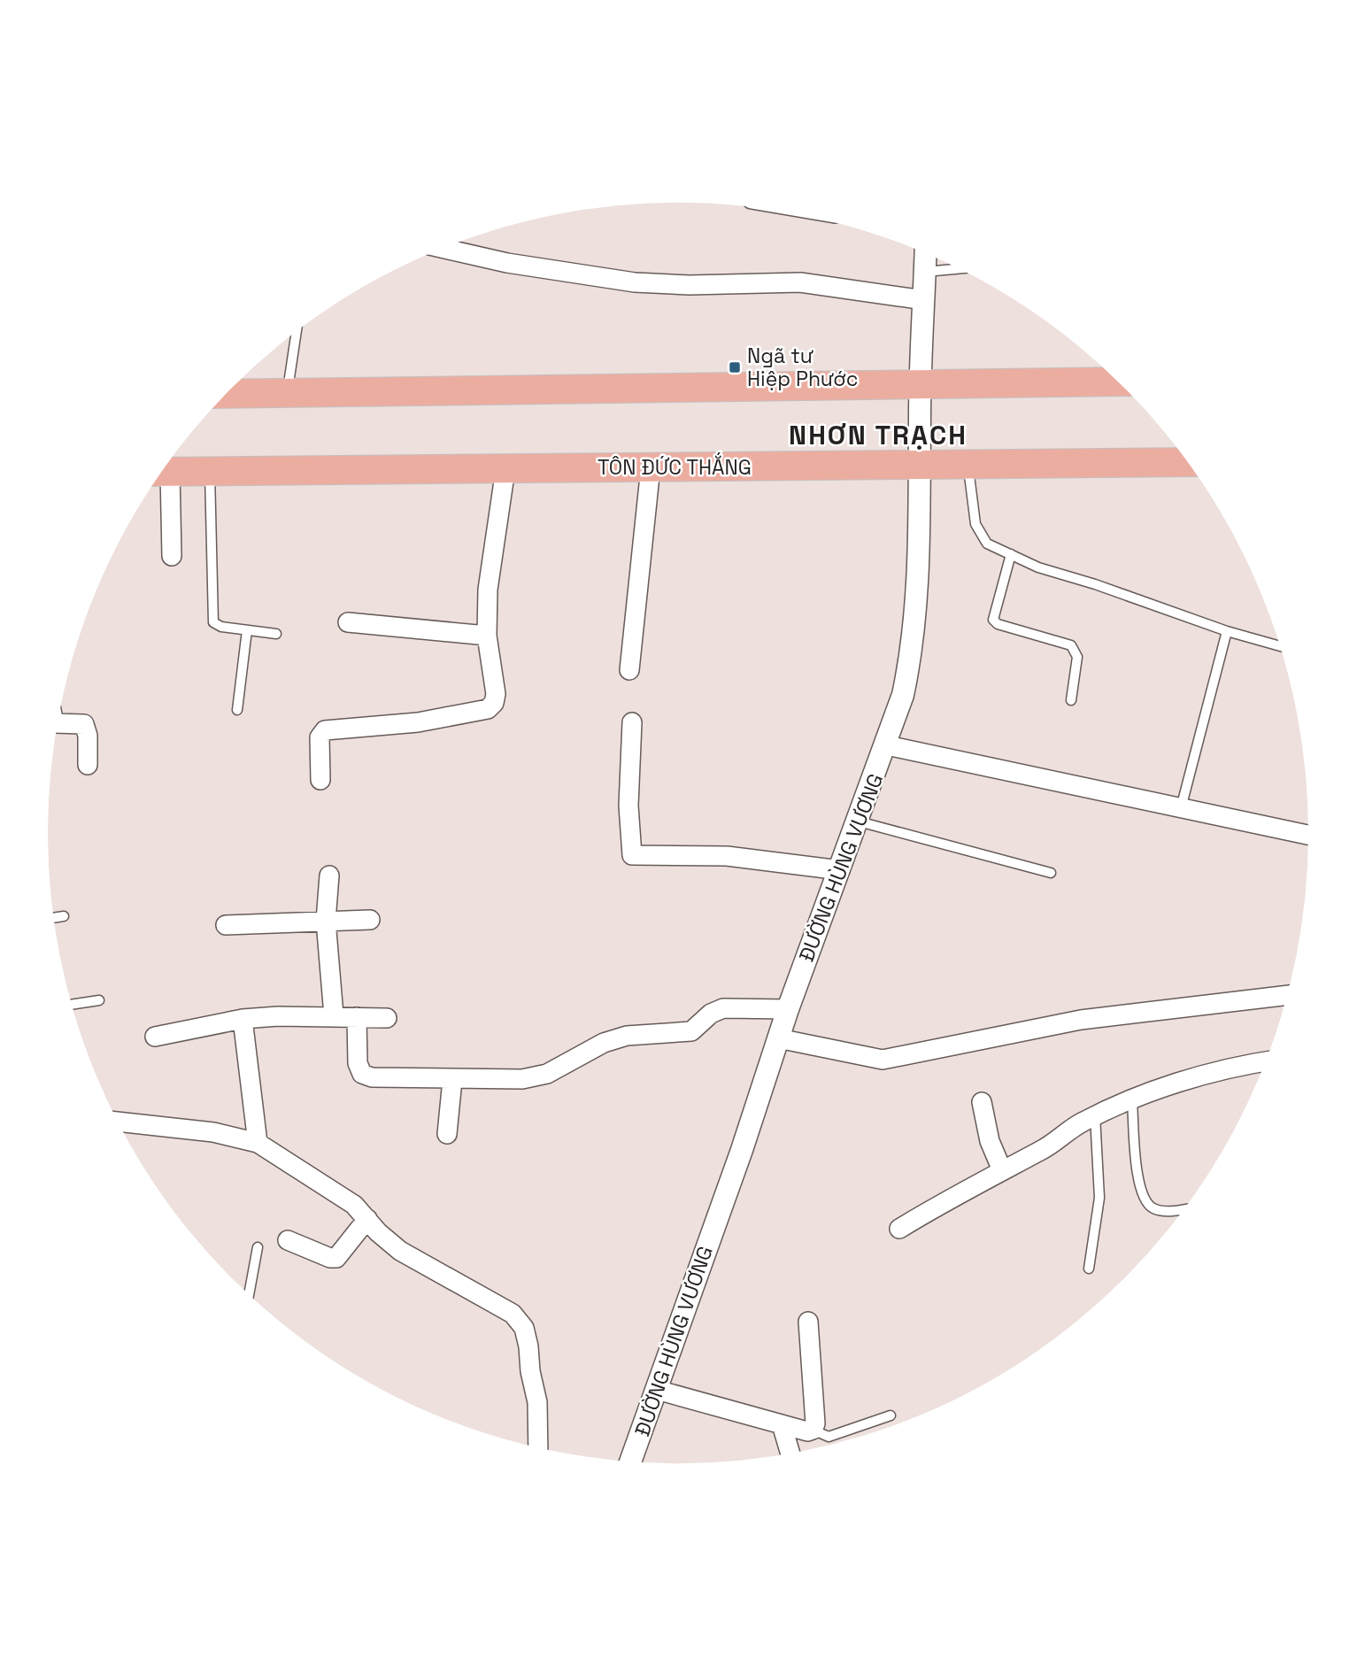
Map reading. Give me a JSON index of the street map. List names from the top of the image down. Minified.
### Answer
{"streets":{"main road":["TÔN ĐỨC THẮNG"],"street":["ĐƯỜNG HÙNG VƯƠNG"]},"crossings":[["TÔN ĐỨC THẮNG","ĐƯỜNG HÙNG VƯƠNG"]],"districts":["NHƠN TRẠCH"],"places":{"transit":["Ngã tư Hiệp Phước"]}}
